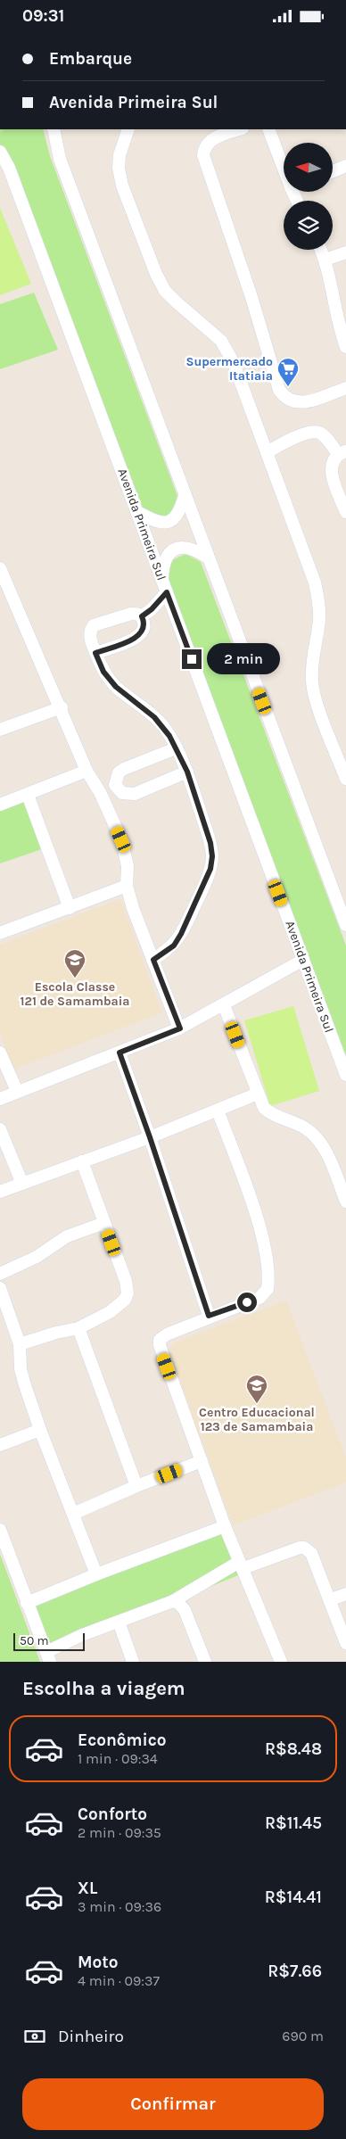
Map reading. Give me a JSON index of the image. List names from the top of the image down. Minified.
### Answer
{"streets":{"street":["Avenida Primeira Sul"]},"places":{"supermarket":["Supermercado Itatiaia"],"school or university":["Escola Classe 121 de Samambaia","Centro Educacional 123 de Samambaia"]},"scale_bar":"50 m","north":"left","page":{"status":"09:31","banner":["Embarque","Avenida Primeira Sul"],"bubble":"2 min","scale":"50 m","heading":"Escolha a viagem","list":[{"name":"Econômico","note":"1 min · 09:34","value":"R$8.48"},{"name":"Conforto","note":"2 min · 09:35","value":"R$11.45"},{"name":"XL","note":"3 min · 09:36","value":"R$14.41"},{"name":"Moto","note":"4 min · 09:37","value":"R$7.66"}],"pay":["Dinheiro","690 m"],"buttons":"Confirmar"}}
